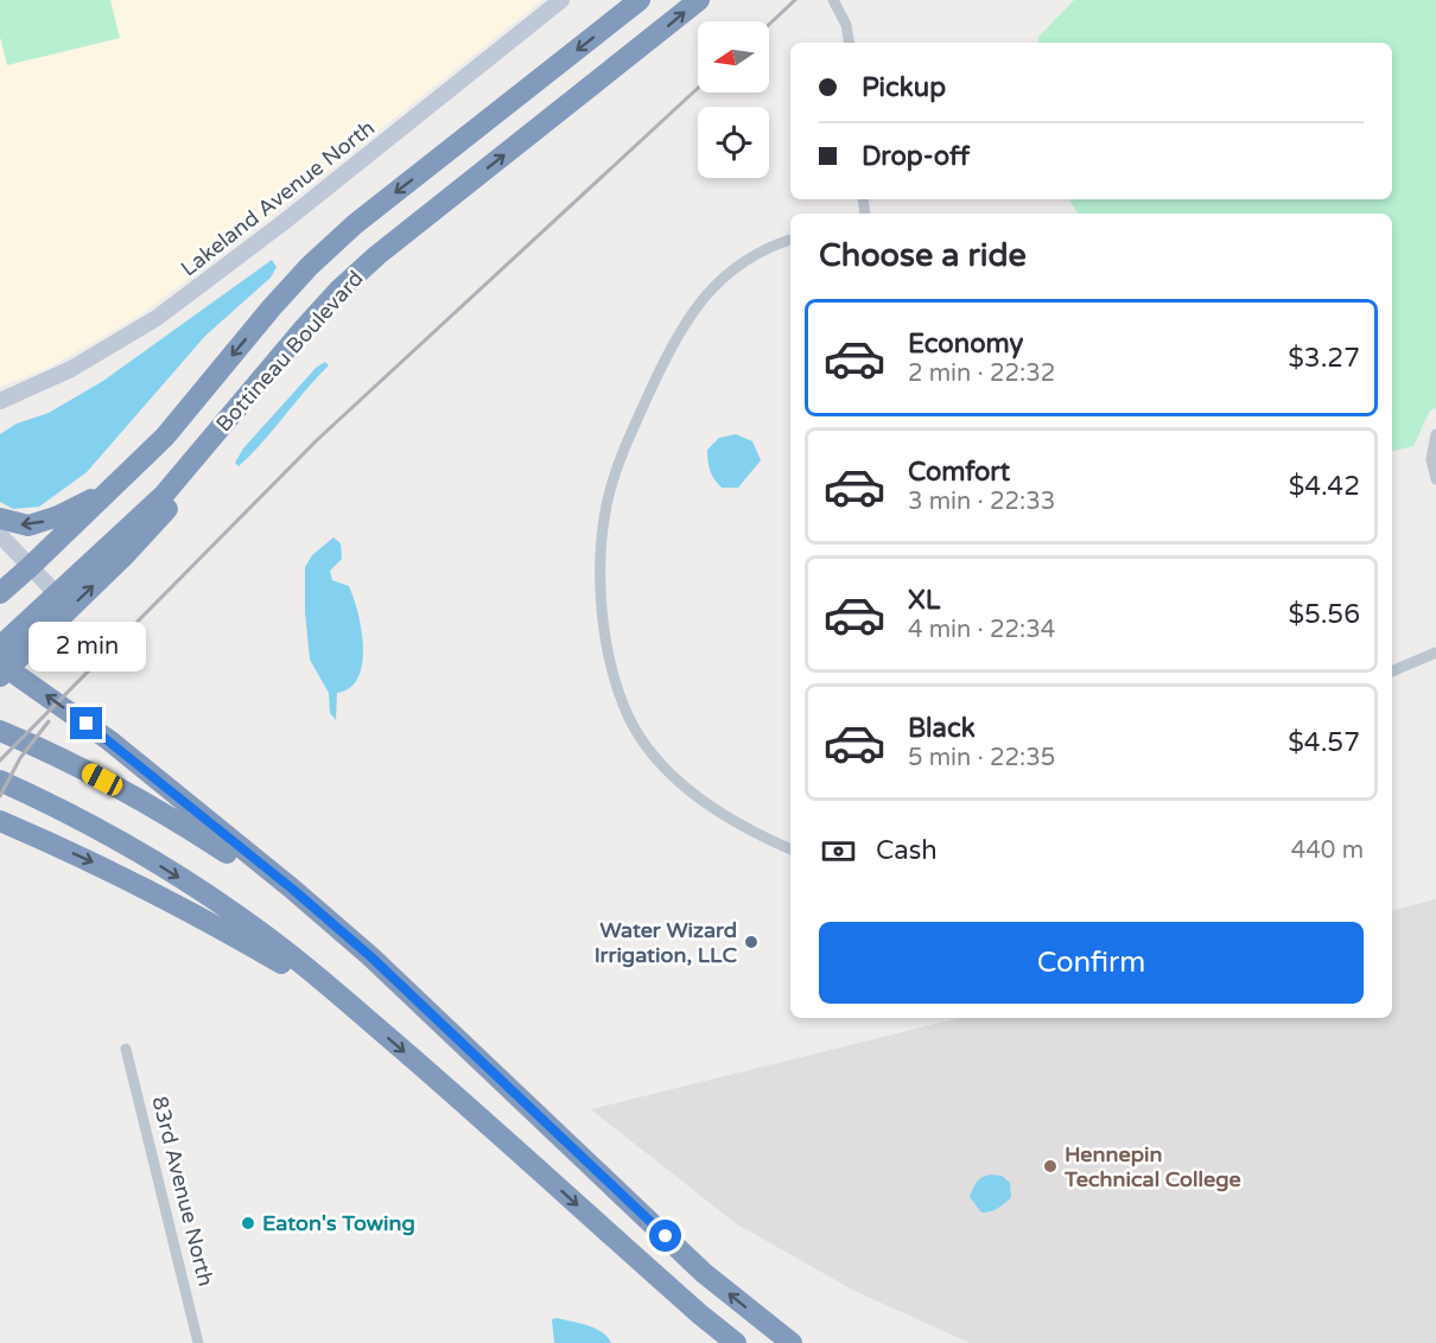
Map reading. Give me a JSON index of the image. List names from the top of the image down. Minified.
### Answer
{"streets":{"highway":["Bottineau Boulevard"],"street":["Lakeland Avenue North","83rd Avenue North"]},"places":["Water Wizard Irrigation, LLC","Hennepin Technical College","Eaton's Towing"],"north":"left","page":{"banner":["Pickup","Drop-off"],"heading":"Choose a ride","list":[{"name":"Economy","note":"2 min · 22:32","value":"$3.27"},{"name":"Comfort","note":"3 min · 22:33","value":"$4.42"},{"name":"XL","note":"4 min · 22:34","value":"$5.56"},{"name":"Black","note":"5 min · 22:35","value":"$4.57"}],"bubble":"2 min","pay":["Cash","440 m"],"buttons":"Confirm"}}
